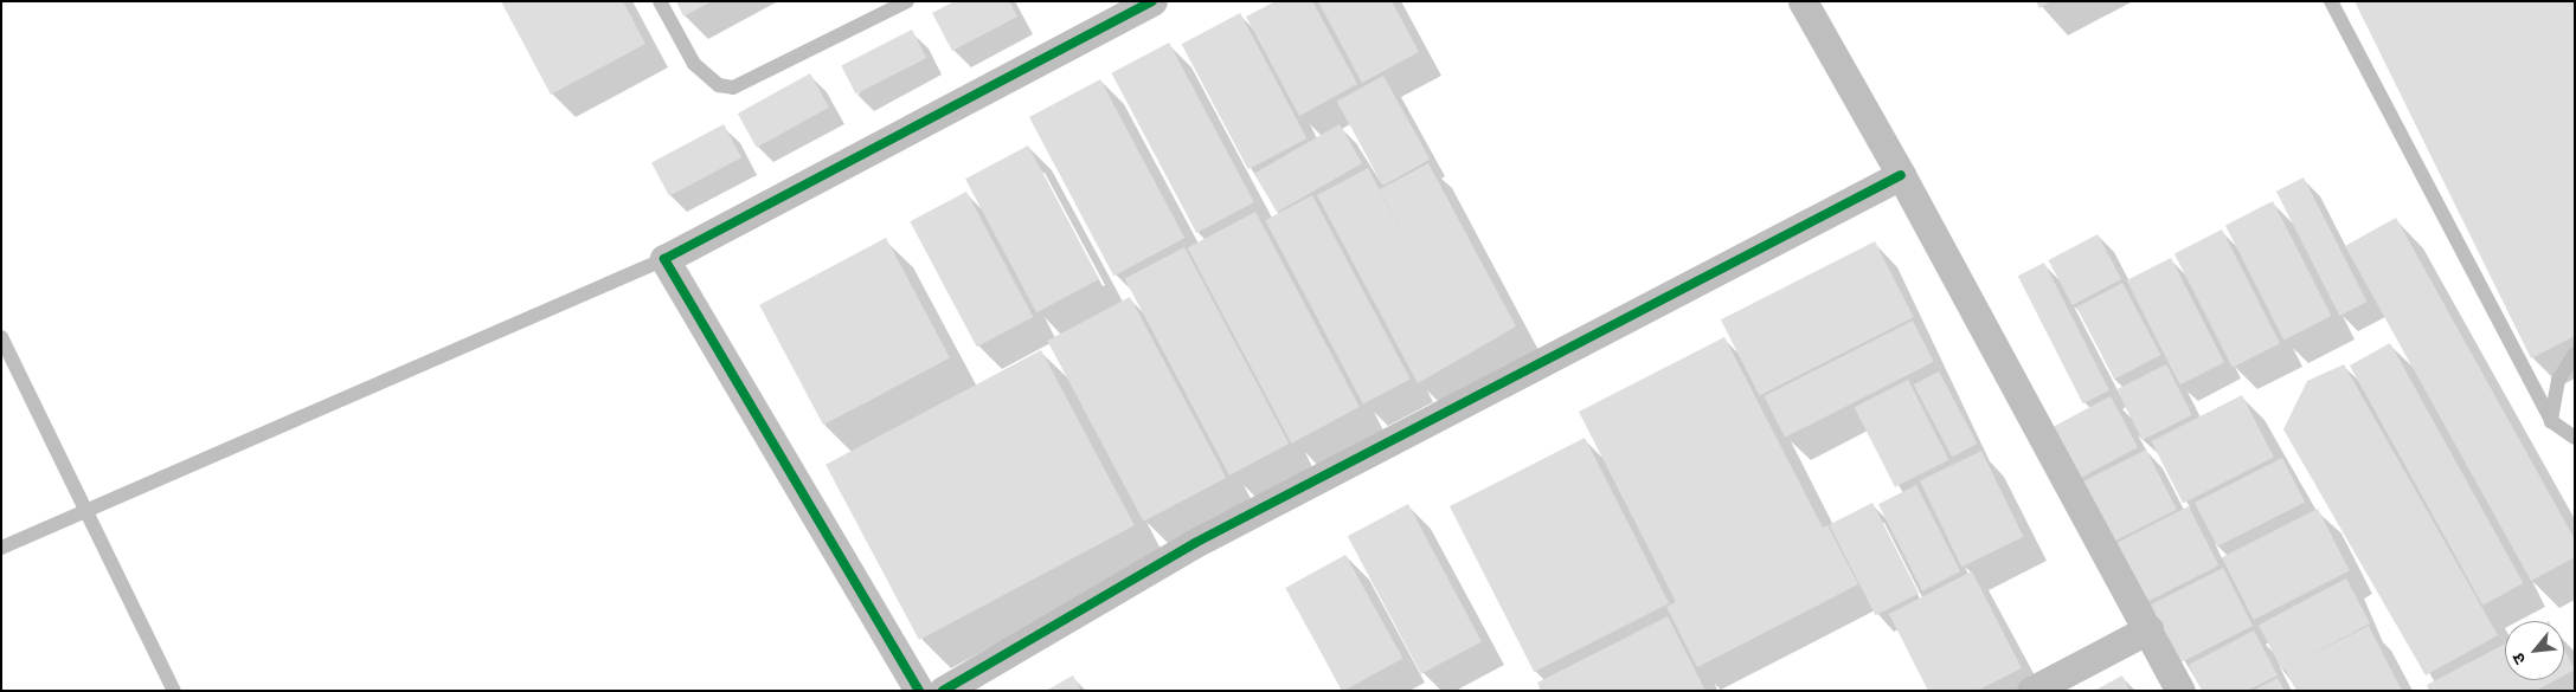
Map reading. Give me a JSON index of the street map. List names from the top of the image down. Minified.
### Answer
{"north":"bottom left"}
